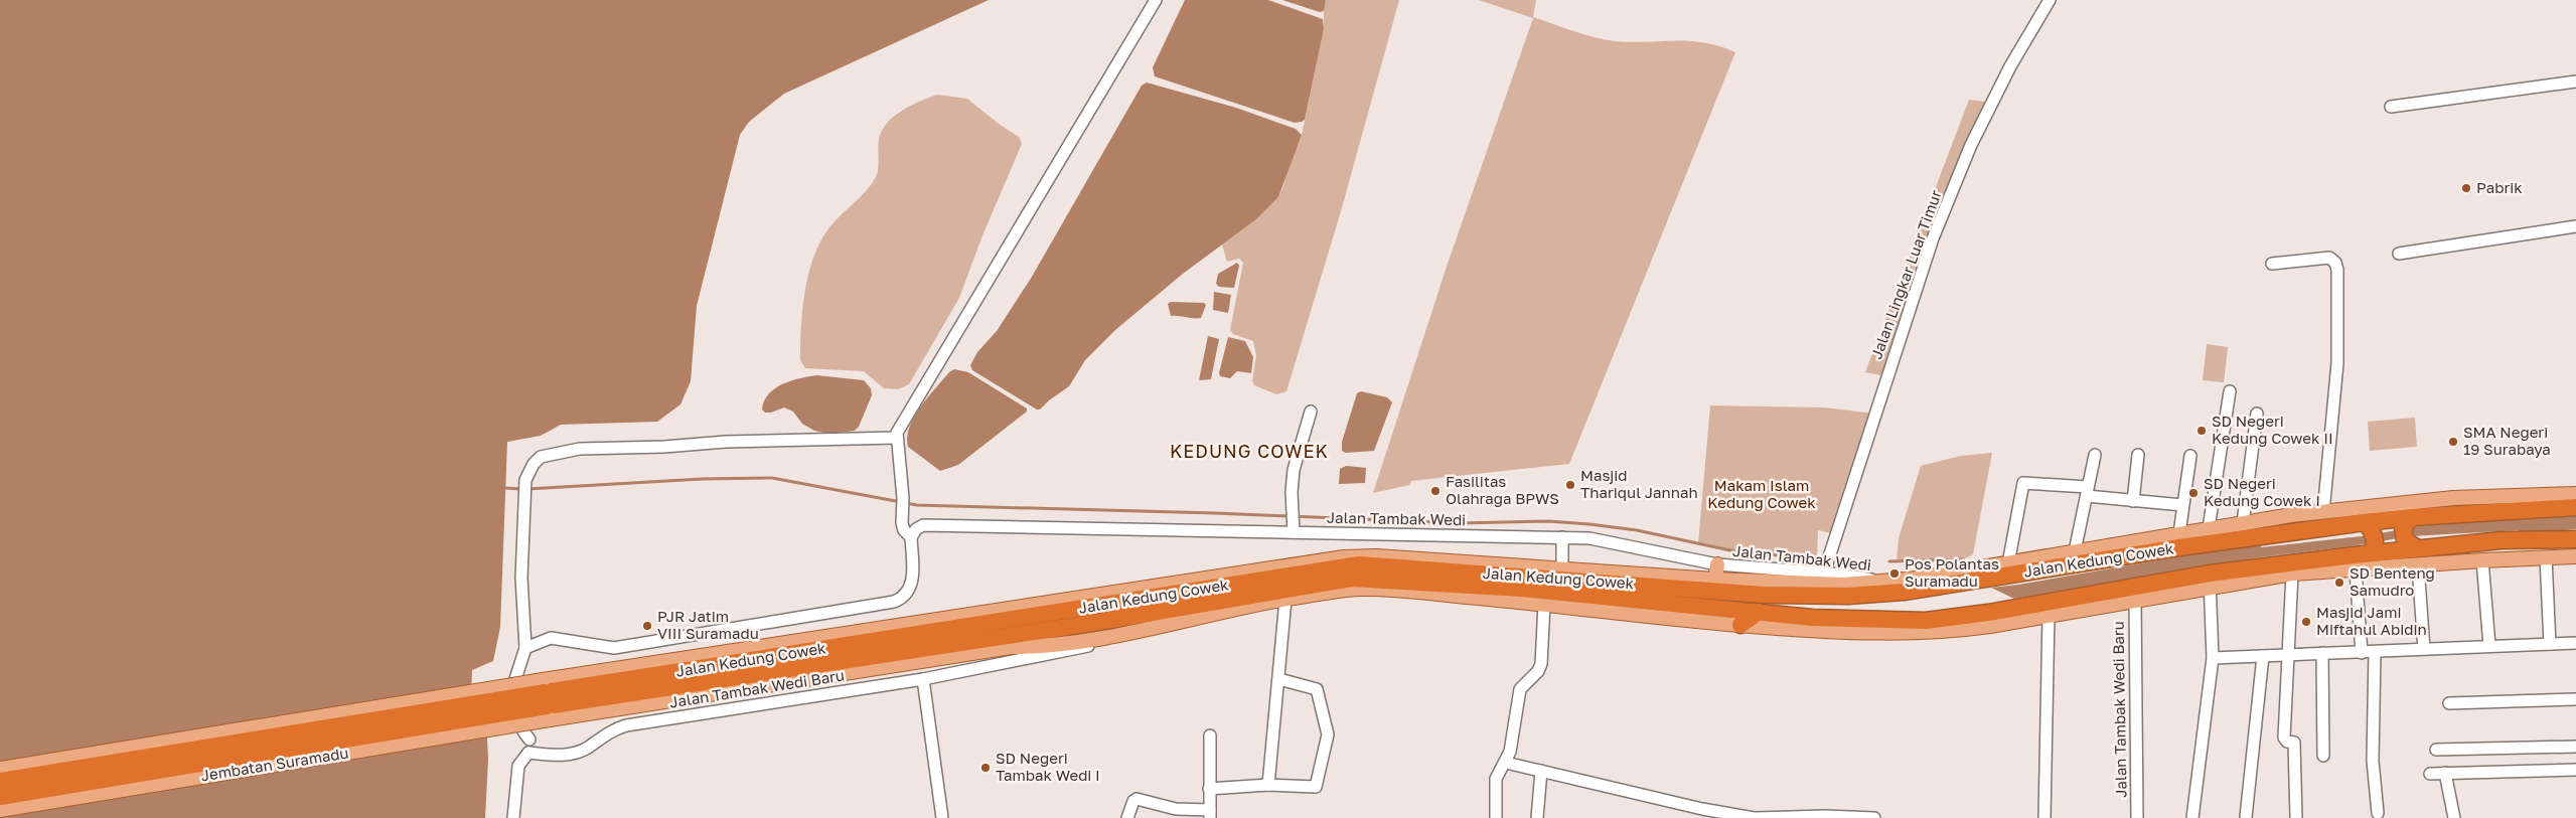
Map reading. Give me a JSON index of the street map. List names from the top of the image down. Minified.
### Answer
{"streets":{"highway":["Jalan Kedung Cowek","Jembatan Suramadu"],"main road":["Jalan Tambak Wedi Baru"],"street":["Jalan Lingkar Luar Timur","Jalan Tambak Wedi"]},"crossings":[["Jalan Lingkar Luar Timur","Jalan Tambak Wedi"],["Jalan Tambak Wedi","Jalan Kedung Cowek"],["Jalan Kedung Cowek","Jalan Tambak Wedi Baru"],["Jalan Kedung Cowek","Jembatan Suramadu"]],"districts":["KEDUNG COWEK"],"parks":["Makam Islam Kedung Cowek"],"places":["Pabrik","SD Negeri Kedung Cowek II","SMA Negeri 19 Surabaya","Masjid Thariqul Jannah","Fasilitas Olahraga BPWS","SD Negeri Kedung Cowek I","Pos Polantas Suramadu","SD Benteng Samudro","Masjid Jami Miftahul Abidin","PJR Jatim VIII Suramadu","SD Negeri Tambak Wedi I"]}
